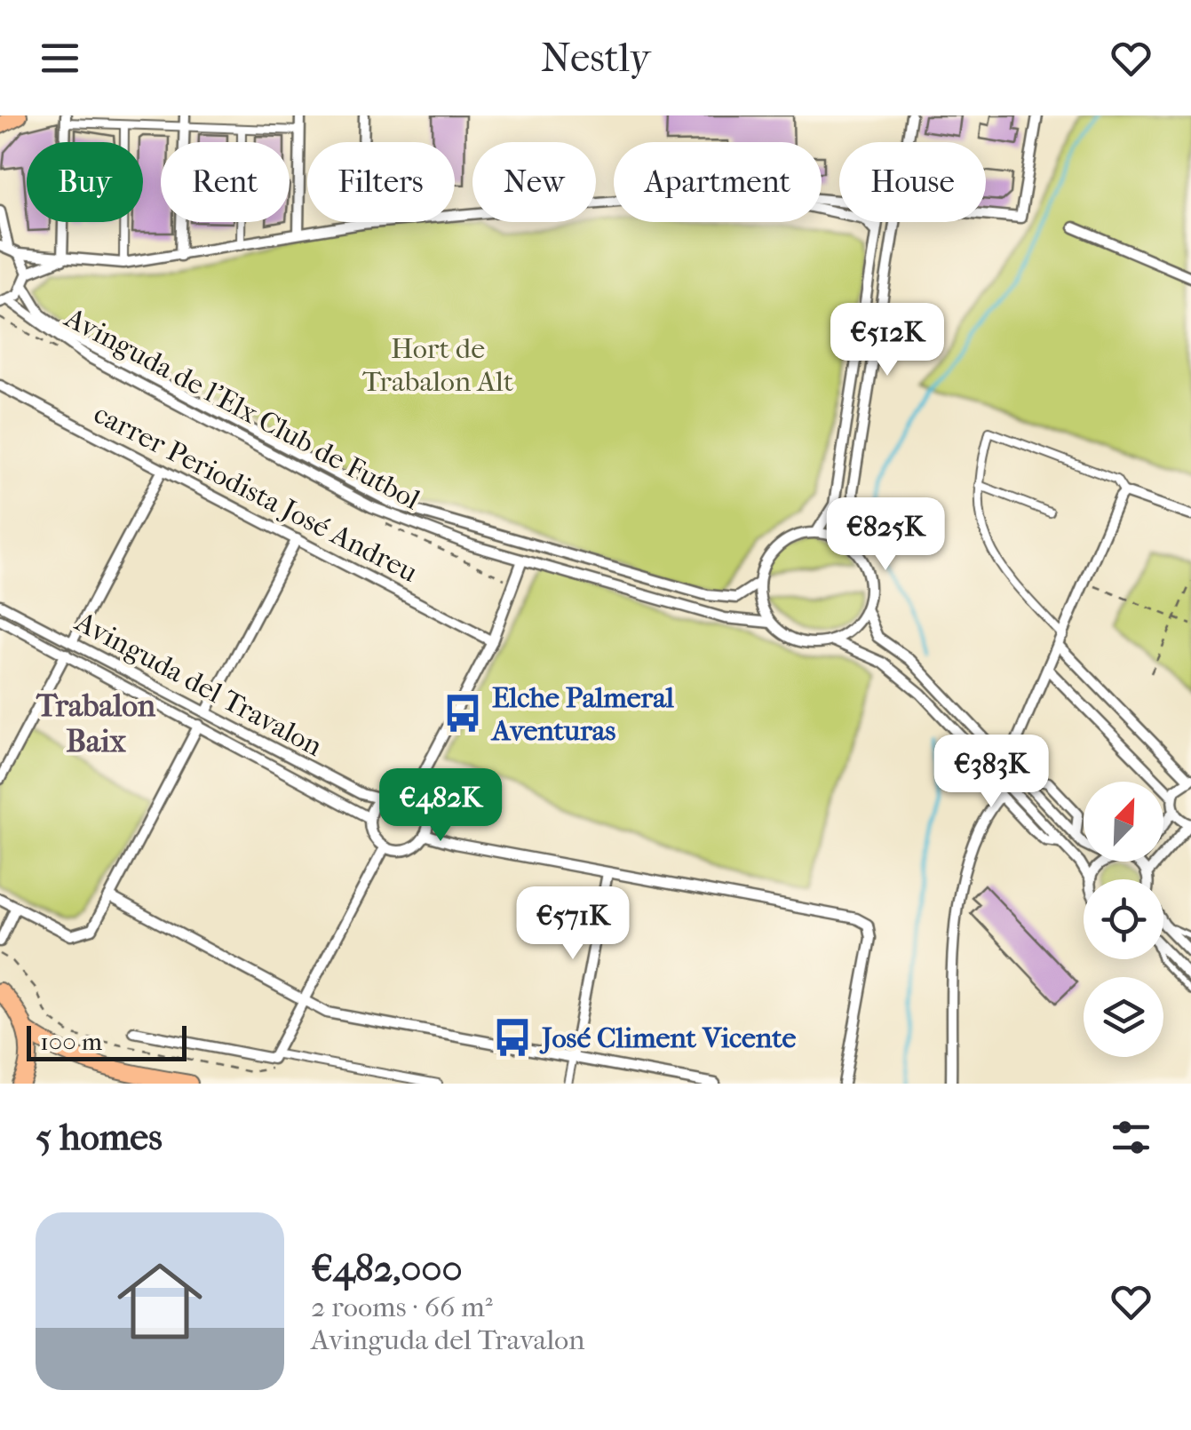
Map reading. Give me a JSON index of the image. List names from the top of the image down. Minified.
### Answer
{"streets":{"street":["Avinguda de l'Elx Club de Futbol","carrer Periodista José Andreu","Avinguda del Travalon"]},"districts":["Trabalon Baix"],"parks":["Hort de Trabalon Alt"],"places":{"bus stop":["Elche Palmeral Aventuras","José Climent Vicente"]},"scale_bar":"100 m","north":"top right","page":{"header":"Nestly","chip":["Buy","Rent","Filters","New","Apartment","House"],"price":["€512K","€825K","€383K","€482K","€571K"],"scale":"100 m","heading":"5 homes","list":[{"name":"€482,000","note":"2 rooms · 66 m² · Avinguda del Travalon"}]}}
